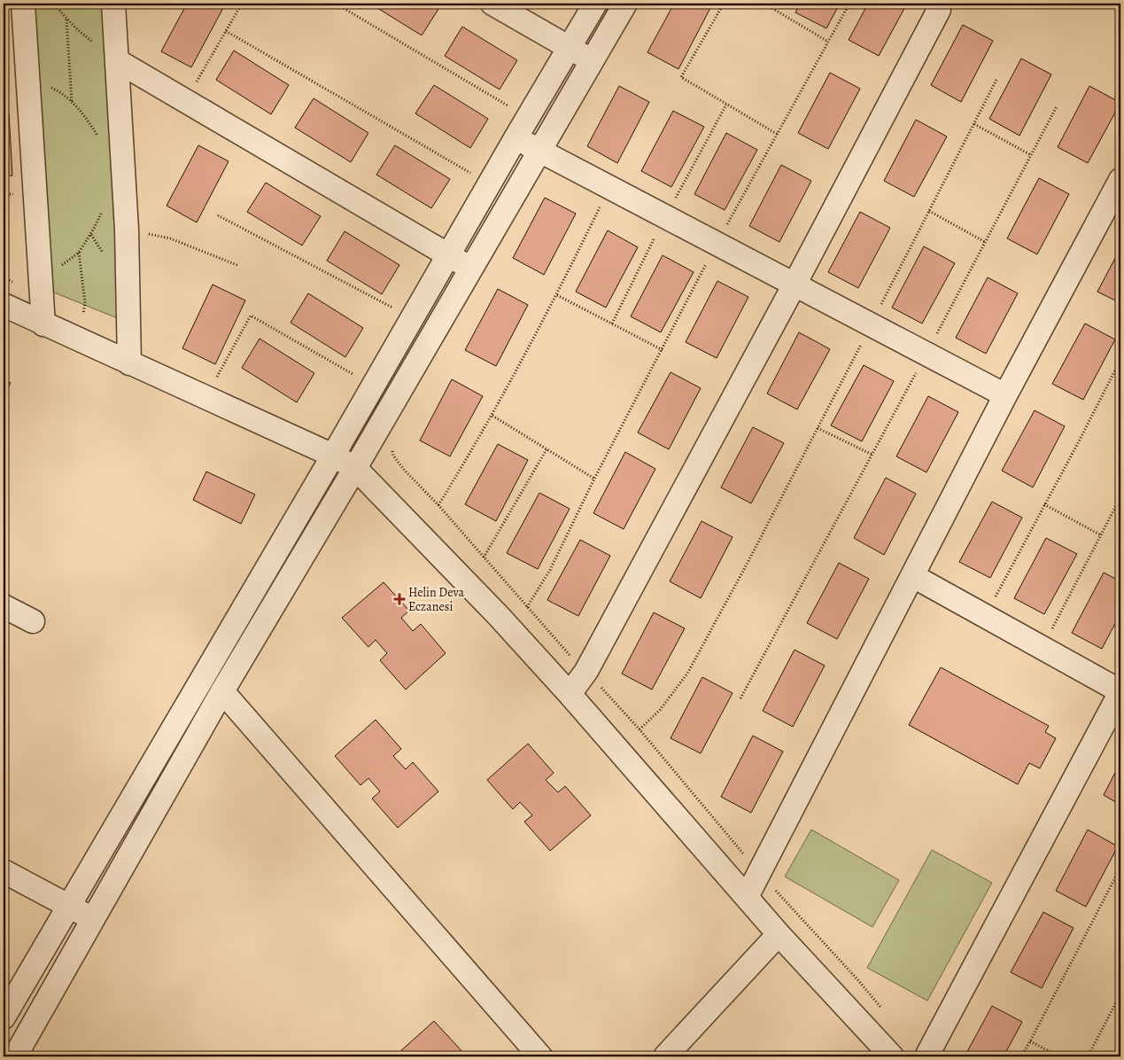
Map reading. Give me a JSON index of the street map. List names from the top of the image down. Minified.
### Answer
{"places":{"health":["Helin Deva Eczanesi"]}}
